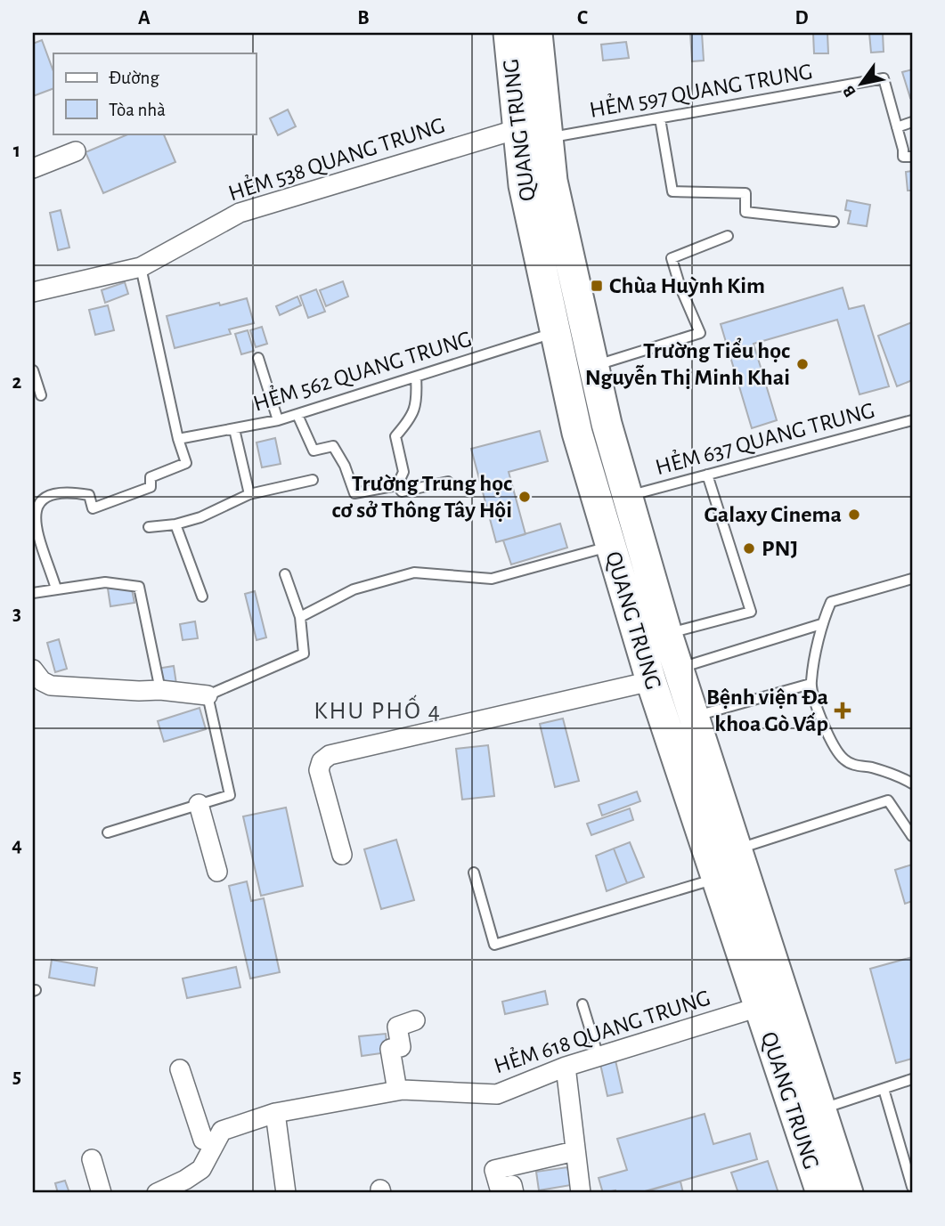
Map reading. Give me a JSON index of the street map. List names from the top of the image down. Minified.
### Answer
{"streets":{"main road":["QUANG TRUNG"],"street":["HẺM 538 QUANG TRUNG","HẺM 618 QUANG TRUNG"],"lane":["HẺM 597 QUANG TRUNG","HẺM 562 QUANG TRUNG","HẺM 637 QUANG TRUNG"]},"crossings":[["HẺM 597 QUANG TRUNG","QUANG TRUNG"],["QUANG TRUNG","HẺM 538 QUANG TRUNG"],["QUANG TRUNG","HẺM 562 QUANG TRUNG"],["QUANG TRUNG","HẺM 637 QUANG TRUNG"],["QUANG TRUNG","HẺM 618 QUANG TRUNG"]],"districts":["KHU PHỐ 4"],"places":{"transit":["Chùa Huỳnh Kim"],"other":["Trường Tiểu học Nguyễn Thị Minh Khai","Trường Trung học cơ sở Thông Tây Hội","Galaxy Cinema","PNJ"],"health":["Bệnh viện Đa khoa Gò Vấp"]},"legend":["Đường","Tòa nhà"],"north":"bottom left","grid":{"columns":["A","B","C","D"],"rows":["1","2","3","4","5"]}}
